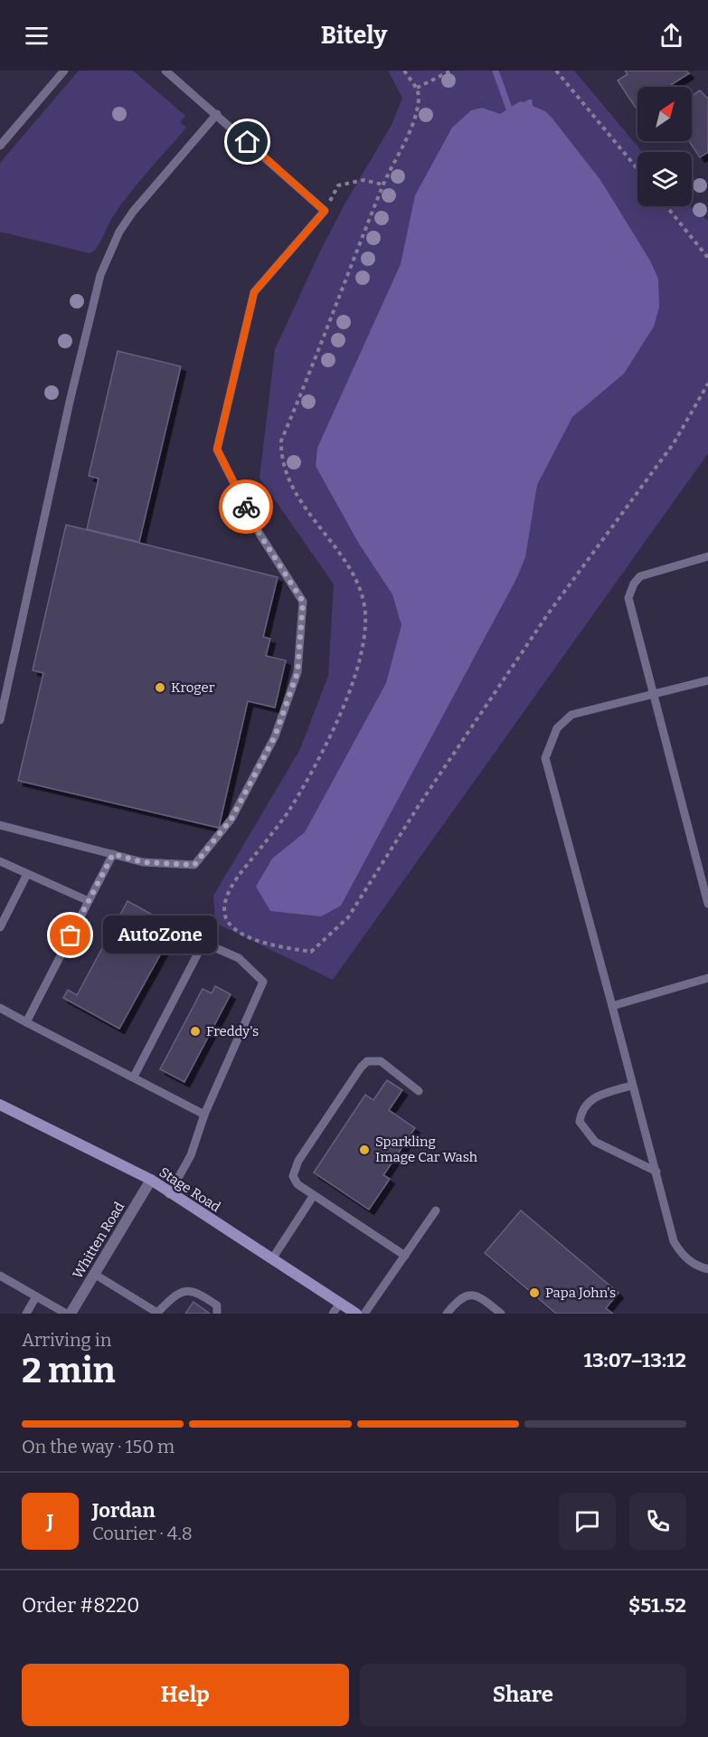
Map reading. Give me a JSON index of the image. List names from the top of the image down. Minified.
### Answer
{"streets":{"main road":["Stage Road"],"street":["Whitten Road"]},"crossings":[["Stage Road","Whitten Road"]],"places":["Kroger","AutoZone","Freddy's","Sparkling Image Car Wash","Papa John's"],"north":"top right","page":{"header":"Bitely","bubble":"AutoZone","heading":["2 min","Arriving in","13:07–13:12"],"panel":["Jordan","Courier · 4.8","Order #8220","$51.52"],"bar":"On the way · 150 m","round":"J","buttons":["Help","Share"]}}
